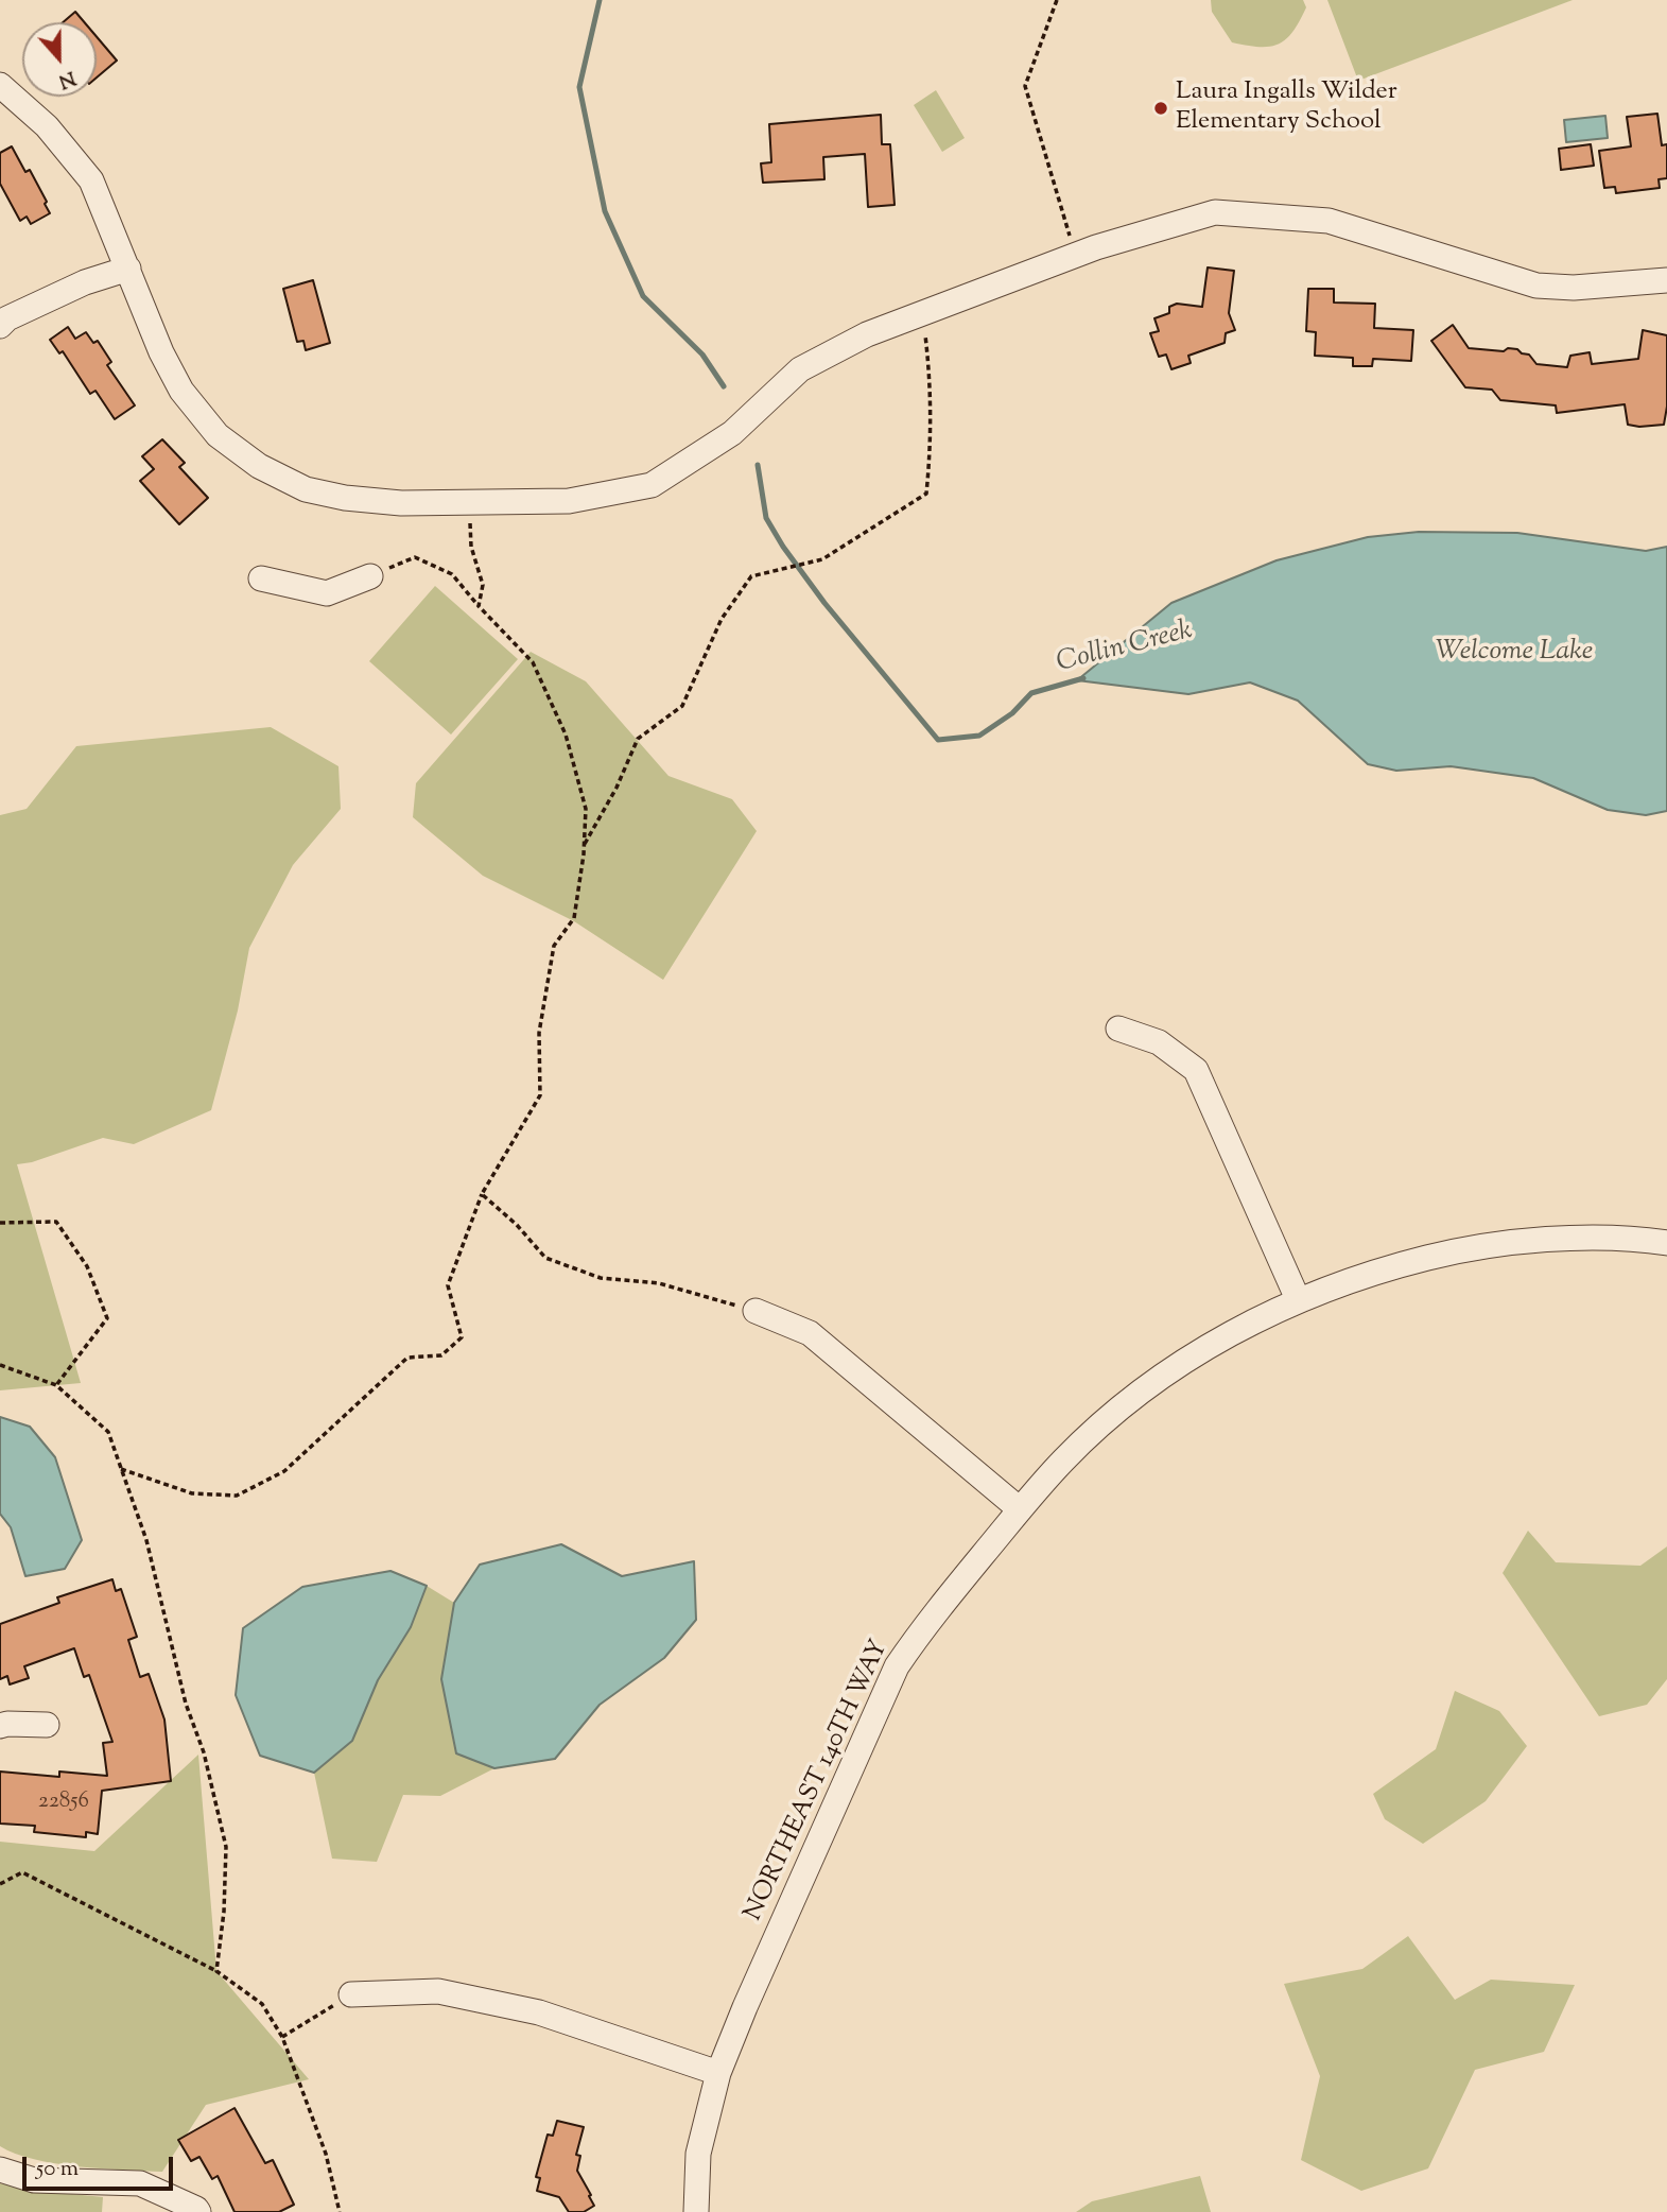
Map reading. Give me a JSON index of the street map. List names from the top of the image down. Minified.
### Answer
{"streets":{"street":["NORTHEAST 140TH WAY"]},"water":["Collin Creek","Welcome Lake"],"places":["Laura Ingalls Wilder Elementary School"],"house_numbers":["22856"],"scale_bar":"50 m","north":"bottom"}
